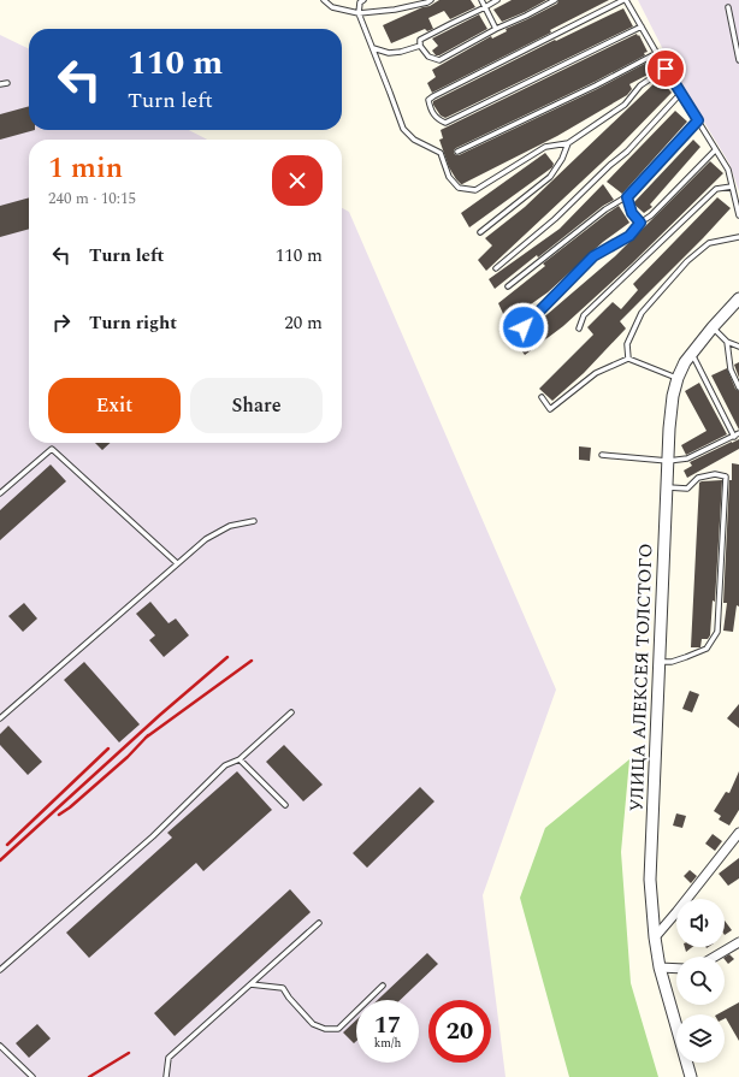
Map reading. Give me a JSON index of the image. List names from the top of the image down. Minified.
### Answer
{"streets":{"street":["УЛИЦА АЛЕКСЕЯ ТОЛСТОГО"]},"page":{"turn":["110 m","Turn left"],"heading":["1 min","240 m · 10:15"],"list":[{"name":"Turn left","value":"110 m"},{"name":"Turn right","value":"20 m"}],"buttons":["Exit","Share"],"speed":"17 km/h","limit":"20"}}
